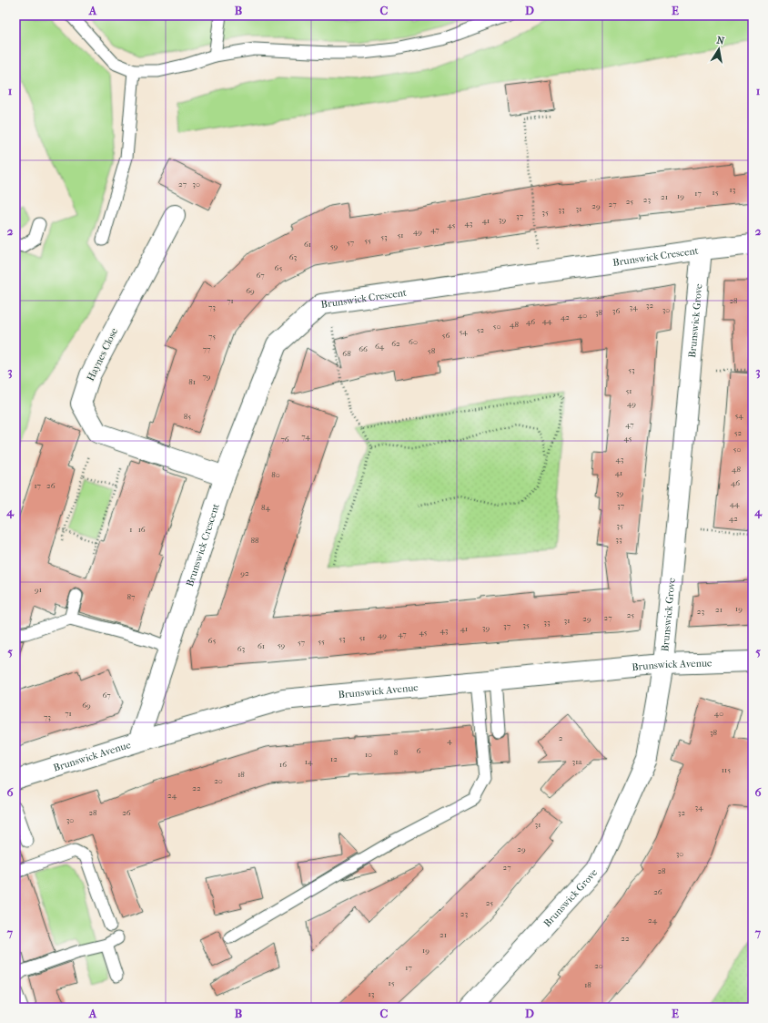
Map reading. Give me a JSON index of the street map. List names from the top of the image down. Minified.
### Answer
{"streets":{"street":["Brunswick Crescent","Brunswick Grove","Haynes Close","Brunswick Avenue"]},"crossings":[["Brunswick Crescent","Brunswick Grove"],["Brunswick Crescent","Haynes Close"],["Brunswick Crescent","Brunswick Avenue"],["Brunswick Grove","Brunswick Avenue"]],"house_numbers":["27 - 30","13","15","17","19","21","23","25","27","29","31","33","35","37","39","41","43","45","47","49","51","53","55","57","61","59","63","65","67","69","71","28","32","73","34","30","36","38","40","42","44","46","48","50","52","54","56","75","60","62","64","77","66","58","68","53","79","81","51","49","54","85","47","52","74","45","76","50","43","48","41","80","46","17 - 26","39","44","37","84","42","35","1 - 16","33","88","92","91","87","19","21","23","25","27","29","31","33","35","37","39","41","43","45","47","49","51","53","65","55","57","59","61","63","67","69","71","40","73","38","2","4","6","8","10","12","14","31a","16","115","18","20","22","24","34","28","26","32","30","31","29","30","27","28","26","25","23","24","21","22","19","20","17","15","18","13"],"north":"top","grid":{"columns":["A","B","C","D","E"],"rows":["1","2","3","4","5","6","7"]}}
